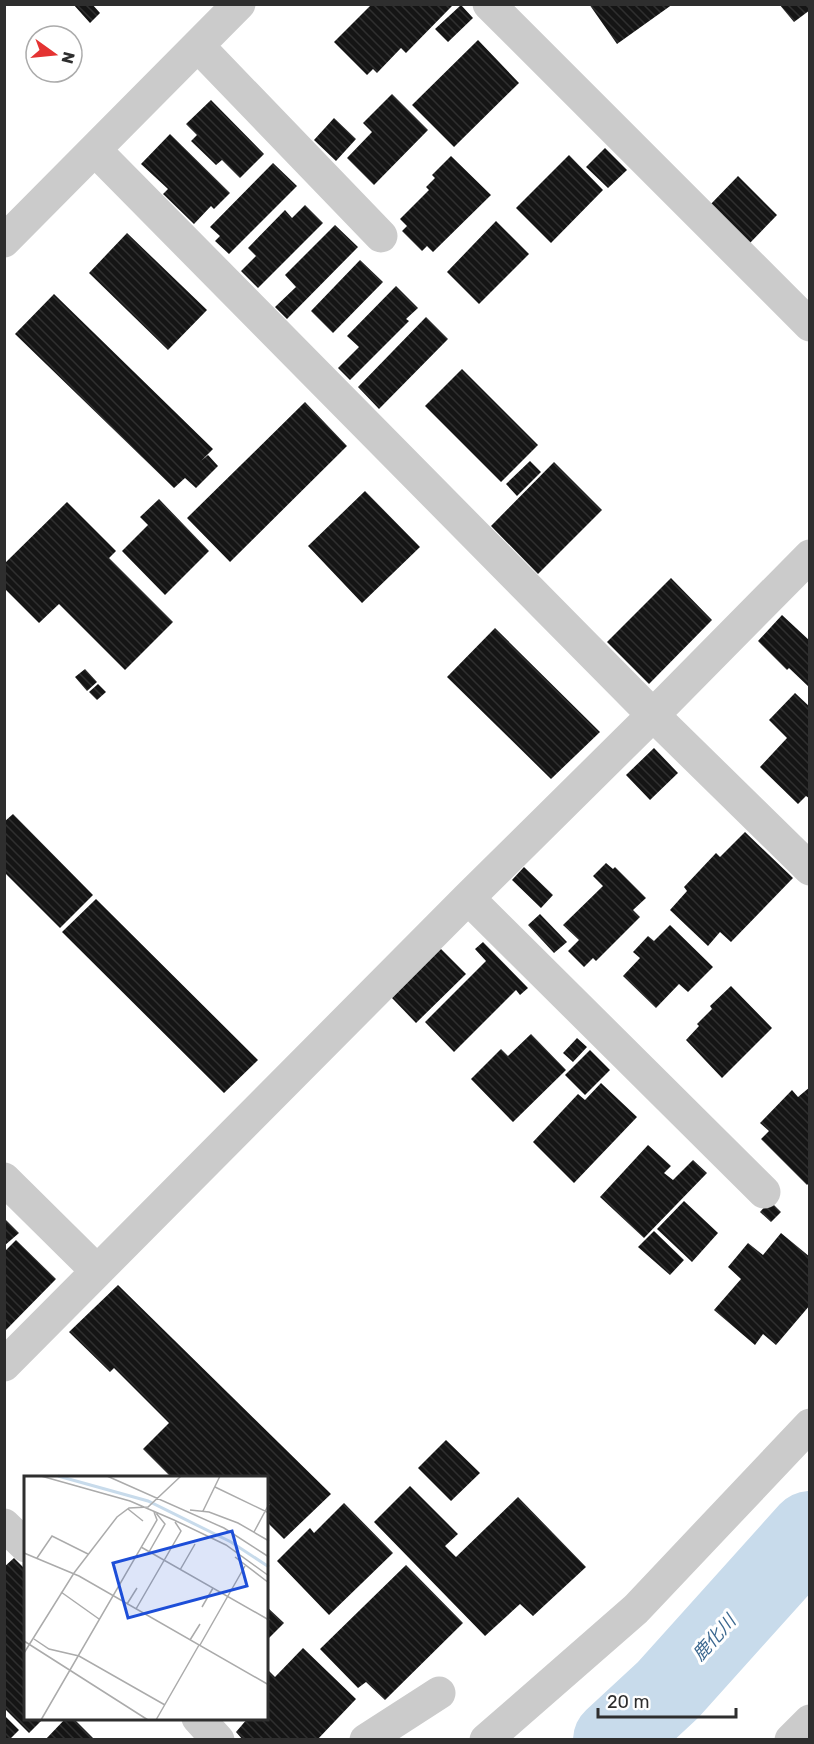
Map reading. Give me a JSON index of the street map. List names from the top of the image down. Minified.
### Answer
{"water":["鹿化川"],"scale_bar":"20 m","north":"right"}
